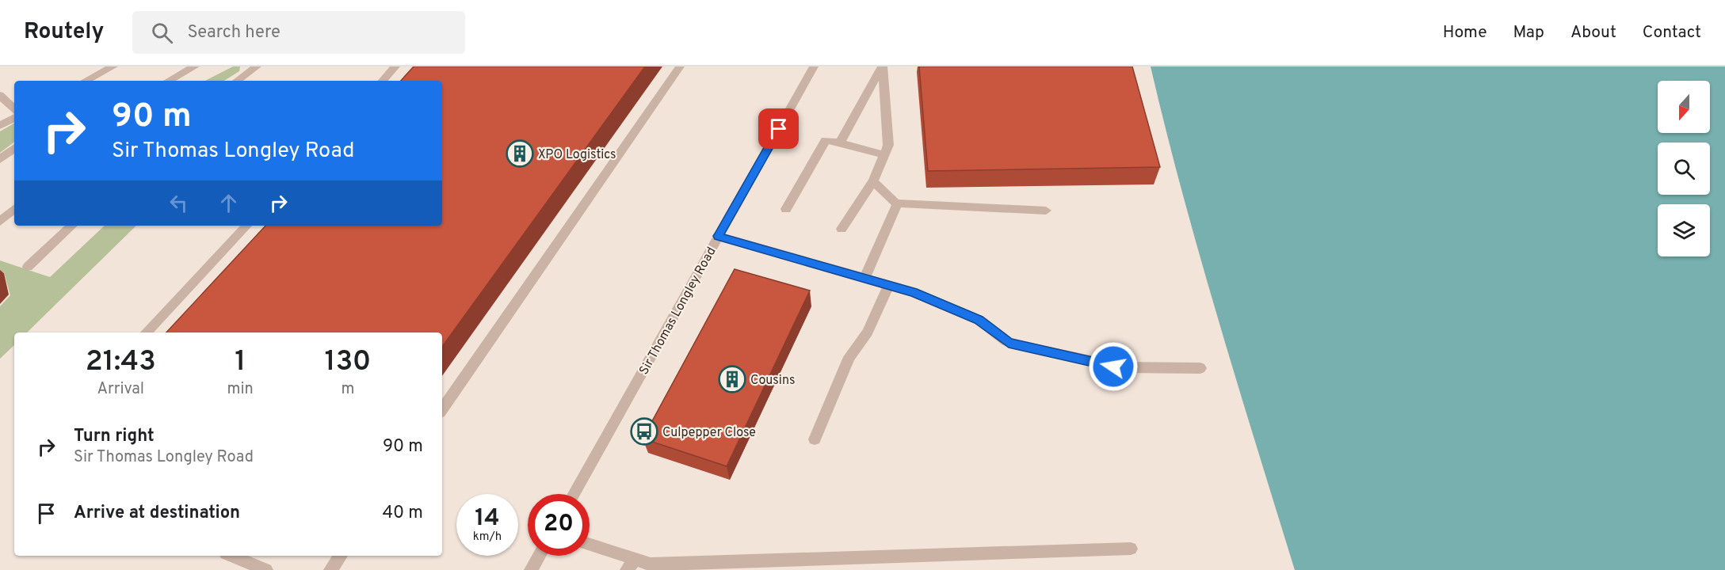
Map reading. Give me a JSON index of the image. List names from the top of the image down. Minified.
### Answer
{"streets":{"street":["Sir Thomas Longley Road"]},"places":{"building":["XPO Logistics","Cousins"],"bus stop":["Culpepper Close"]},"north":"bottom","page":{"header":"Routely","search":"Search here","nav":["Home","Map","About","Contact"],"turn":["90 m","Sir Thomas Longley Road"],"eta":["21:43","Arrival","1","min","130","m"],"list":[{"name":"Turn right","note":"Sir Thomas Longley Road","value":"90 m"},{"name":"Arrive at destination","value":"40 m"}],"speed":"14 km/h","limit":"20"}}
